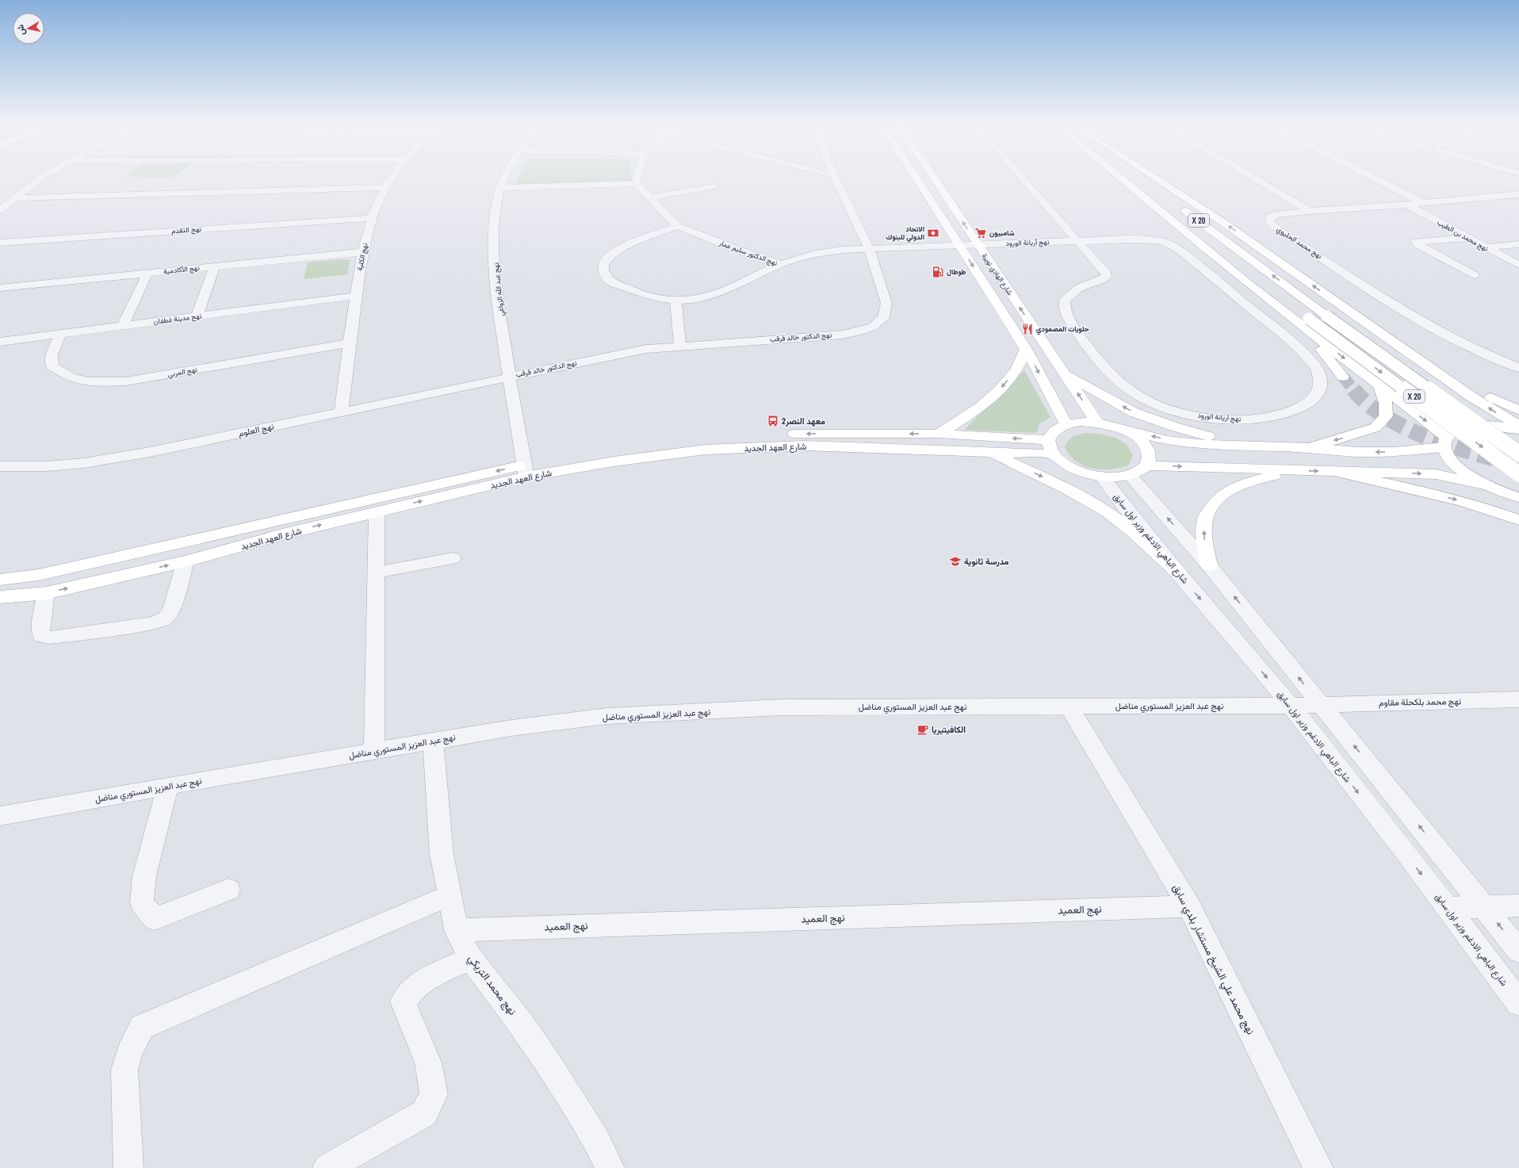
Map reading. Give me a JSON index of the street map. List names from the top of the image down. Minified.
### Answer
{"streets":{"main road":["X 20","شارع الهادي نويرة","شارع العهد الجديد"],"street":["نهج التقدم","نهج محمد بن الطيب","نهج أريانة الورود","نهج محمد الحليوي","نهج الدكتور سليم عمار","نهج الكلية","نهج الأكادمية","نهج عبد الله الزواغي","نهج مدينة غطفان","نهج الدكتور خالد قرقب","نهج المربي","نهج العلوم","شارع الباهي الادغم وزير اول سابق","نهج محمد بلكحلة مقاوم","نهج عبد العزيز المستوري مناضل","نهج العميد","نهج محمد علي الشيخ مستشار بلدي سابق","نهج محمد التريكي"]},"crossings":[["نهج التقدم","نهج الكلية"],["نهج محمد بن الطيب","نهج محمد الحليوي"],["نهج أريانة الورود","نهج الدكتور سليم عمار"],["نهج أريانة الورود","شارع الهادي نويرة"],["نهج الدكتور سليم عمار","شارع الهادي نويرة"],["نهج الدكتور سليم عمار","نهج الدكتور خالد قرقب"],["نهج الكلية","نهج الأكادمية"],["نهج الكلية","نهج مدينة غطفان"],["نهج الكلية","نهج المربي"],["نهج الكلية","نهج العلوم"],["نهج عبد الله الزواغي","نهج الدكتور خالد قرقب"],["نهج عبد الله الزواغي","نهج العلوم"],["نهج عبد الله الزواغي","شارع العهد الجديد"],["نهج مدينة غطفان","نهج المربي"],["نهج الدكتور خالد قرقب","نهج العلوم"],["شارع الباهي الادغم وزير اول سابق","نهج عبد العزيز المستوري مناضل"],["نهج محمد بلكحلة مقاوم","نهج عبد العزيز المستوري مناضل"],["نهج عبد العزيز المستوري مناضل","نهج محمد علي الشيخ مستشار بلدي سابق"],["نهج عبد العزيز المستوري مناضل","نهج محمد التريكي"],["نهج العميد","نهج محمد علي الشيخ مستشار بلدي سابق"],["نهج العميد","نهج محمد التريكي"]],"places":{"bank":["الاتحاد الدولي للبنوك"],"supermarket":["شامبيون"],"fuel station":["طوطال"],"restaurant":["حلويات المصمودي"],"bus stop":["معهد النصر2"],"school or university":["مدرسة ثانوية"],"cafe":["الكافيتيريا"]},"north":"left"}
